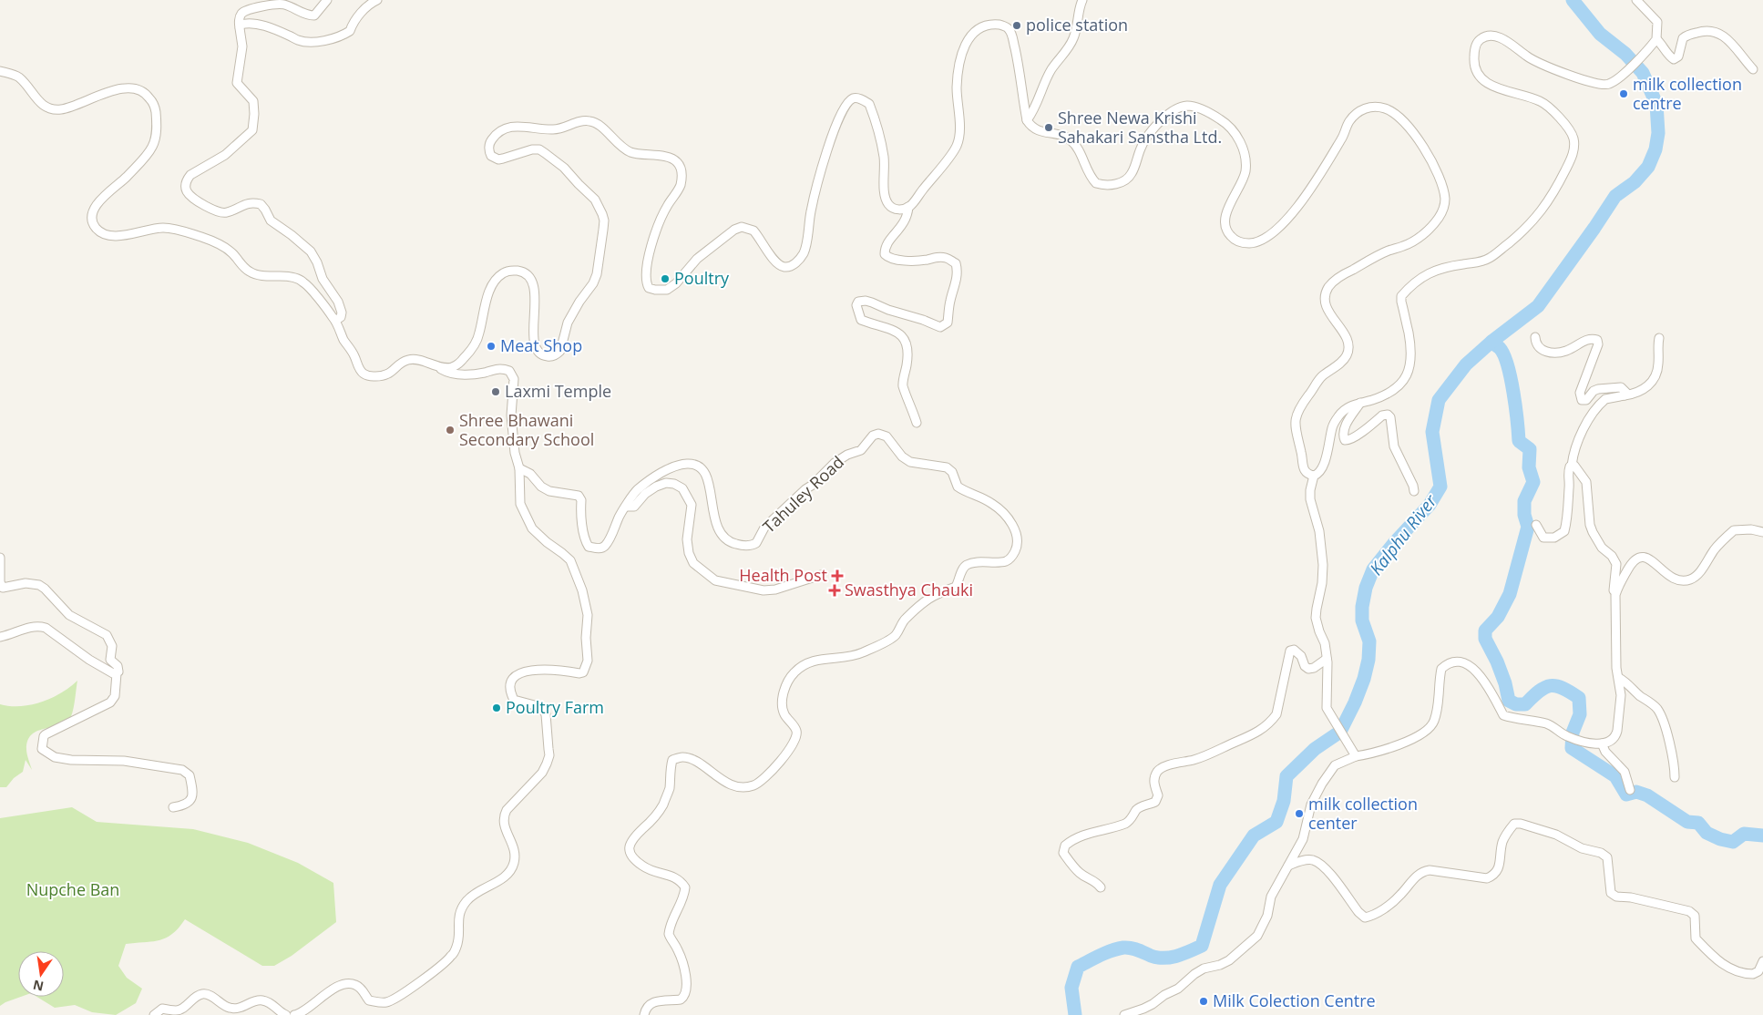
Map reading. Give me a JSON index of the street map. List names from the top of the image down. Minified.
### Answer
{"streets":{"street":["Tahuley Road"]},"water":["Kalphu River"],"parks":["Nupche Ban"],"places":{"other":["police station","milk collection centre","Shree Newa Krishi Sahakari Sanstha Ltd.","Poultry","Meat Shop","Laxmi Temple","Shree Bhawani Secondary School","Poultry Farm","milk collection center","Milk Colection Centre"],"health":["Health Post","Swasthya Chauki"]},"north":"bottom"}
